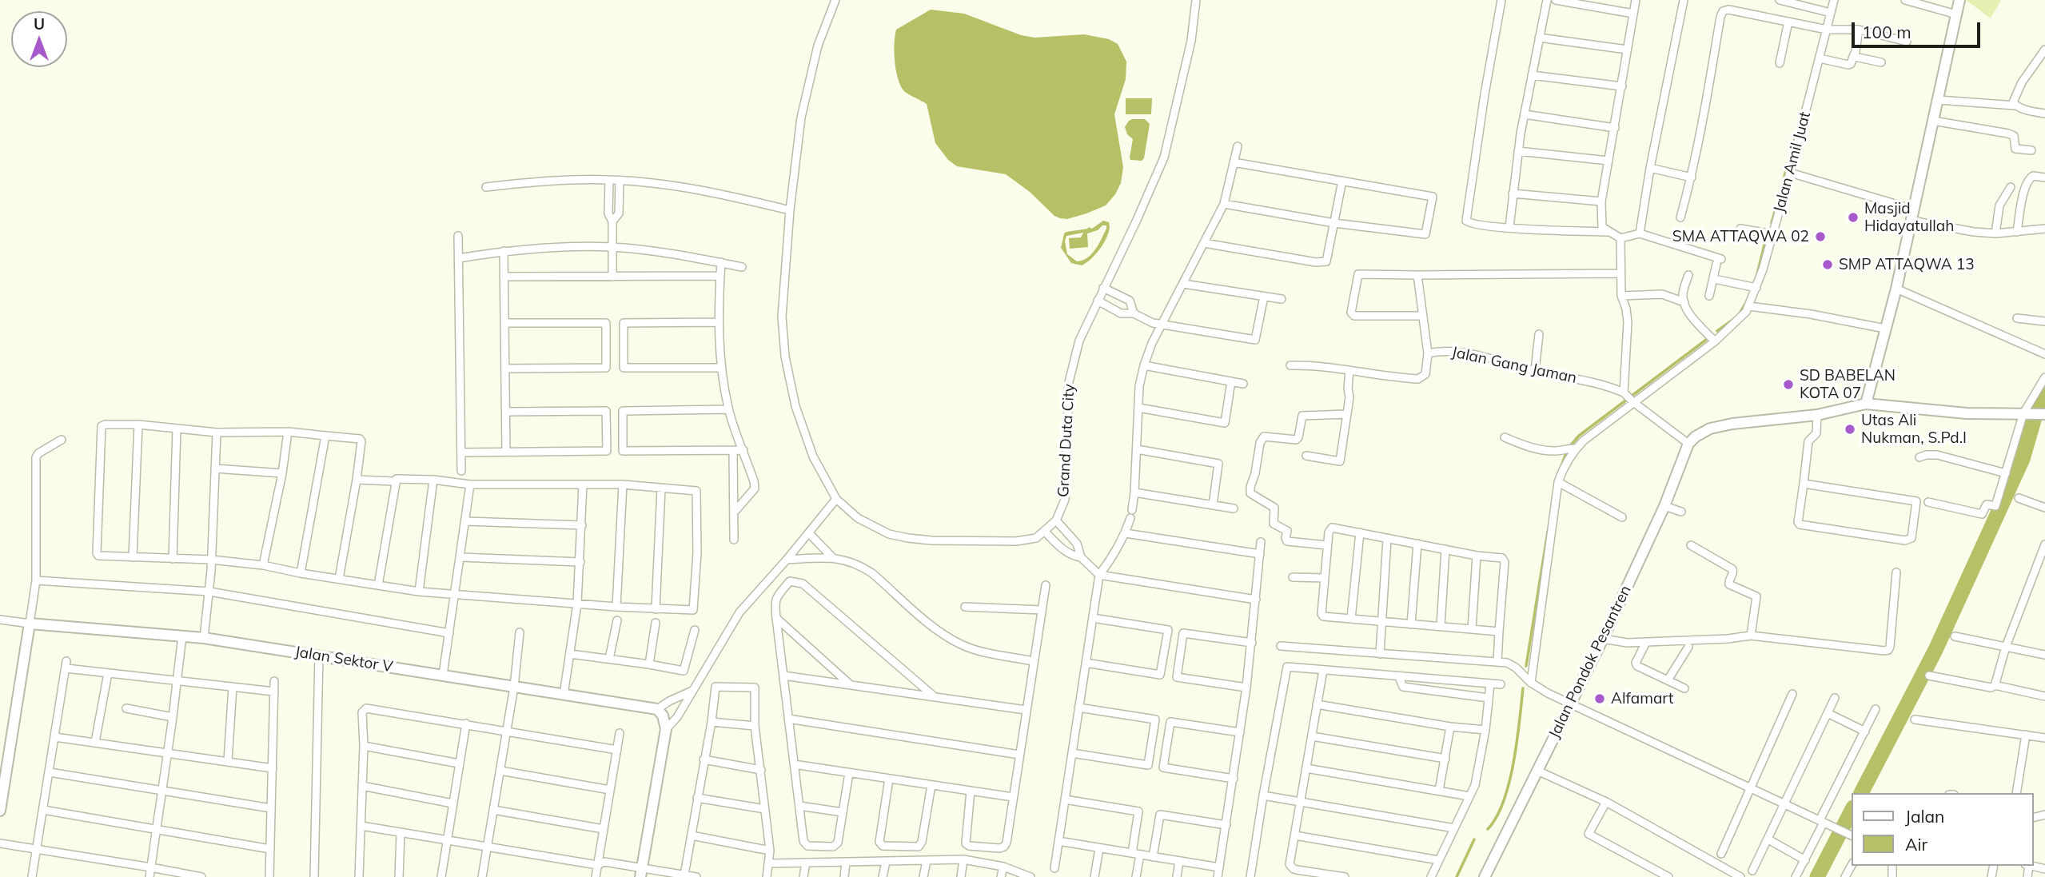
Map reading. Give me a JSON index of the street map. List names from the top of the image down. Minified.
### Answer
{"streets":{"street":["Jalan Amil Juat","Jalan Gang Jaman","Grand Duta City","Jalan Sektor V","Jalan Pondok Pesantren"]},"crossings":[["Jalan Amil Juat","Jalan Gang Jaman"],["Jalan Gang Jaman","Jalan Pondok Pesantren"]],"places":["Masjid Hidayatullah","SMA ATTAQWA 02","SMP ATTAQWA 13","SD BABELAN KOTA 07","Utas Ali Nukman, S.Pd.I","Alfamart"],"legend":["Jalan","Air"],"scale_bar":"100 m","north":"top"}
